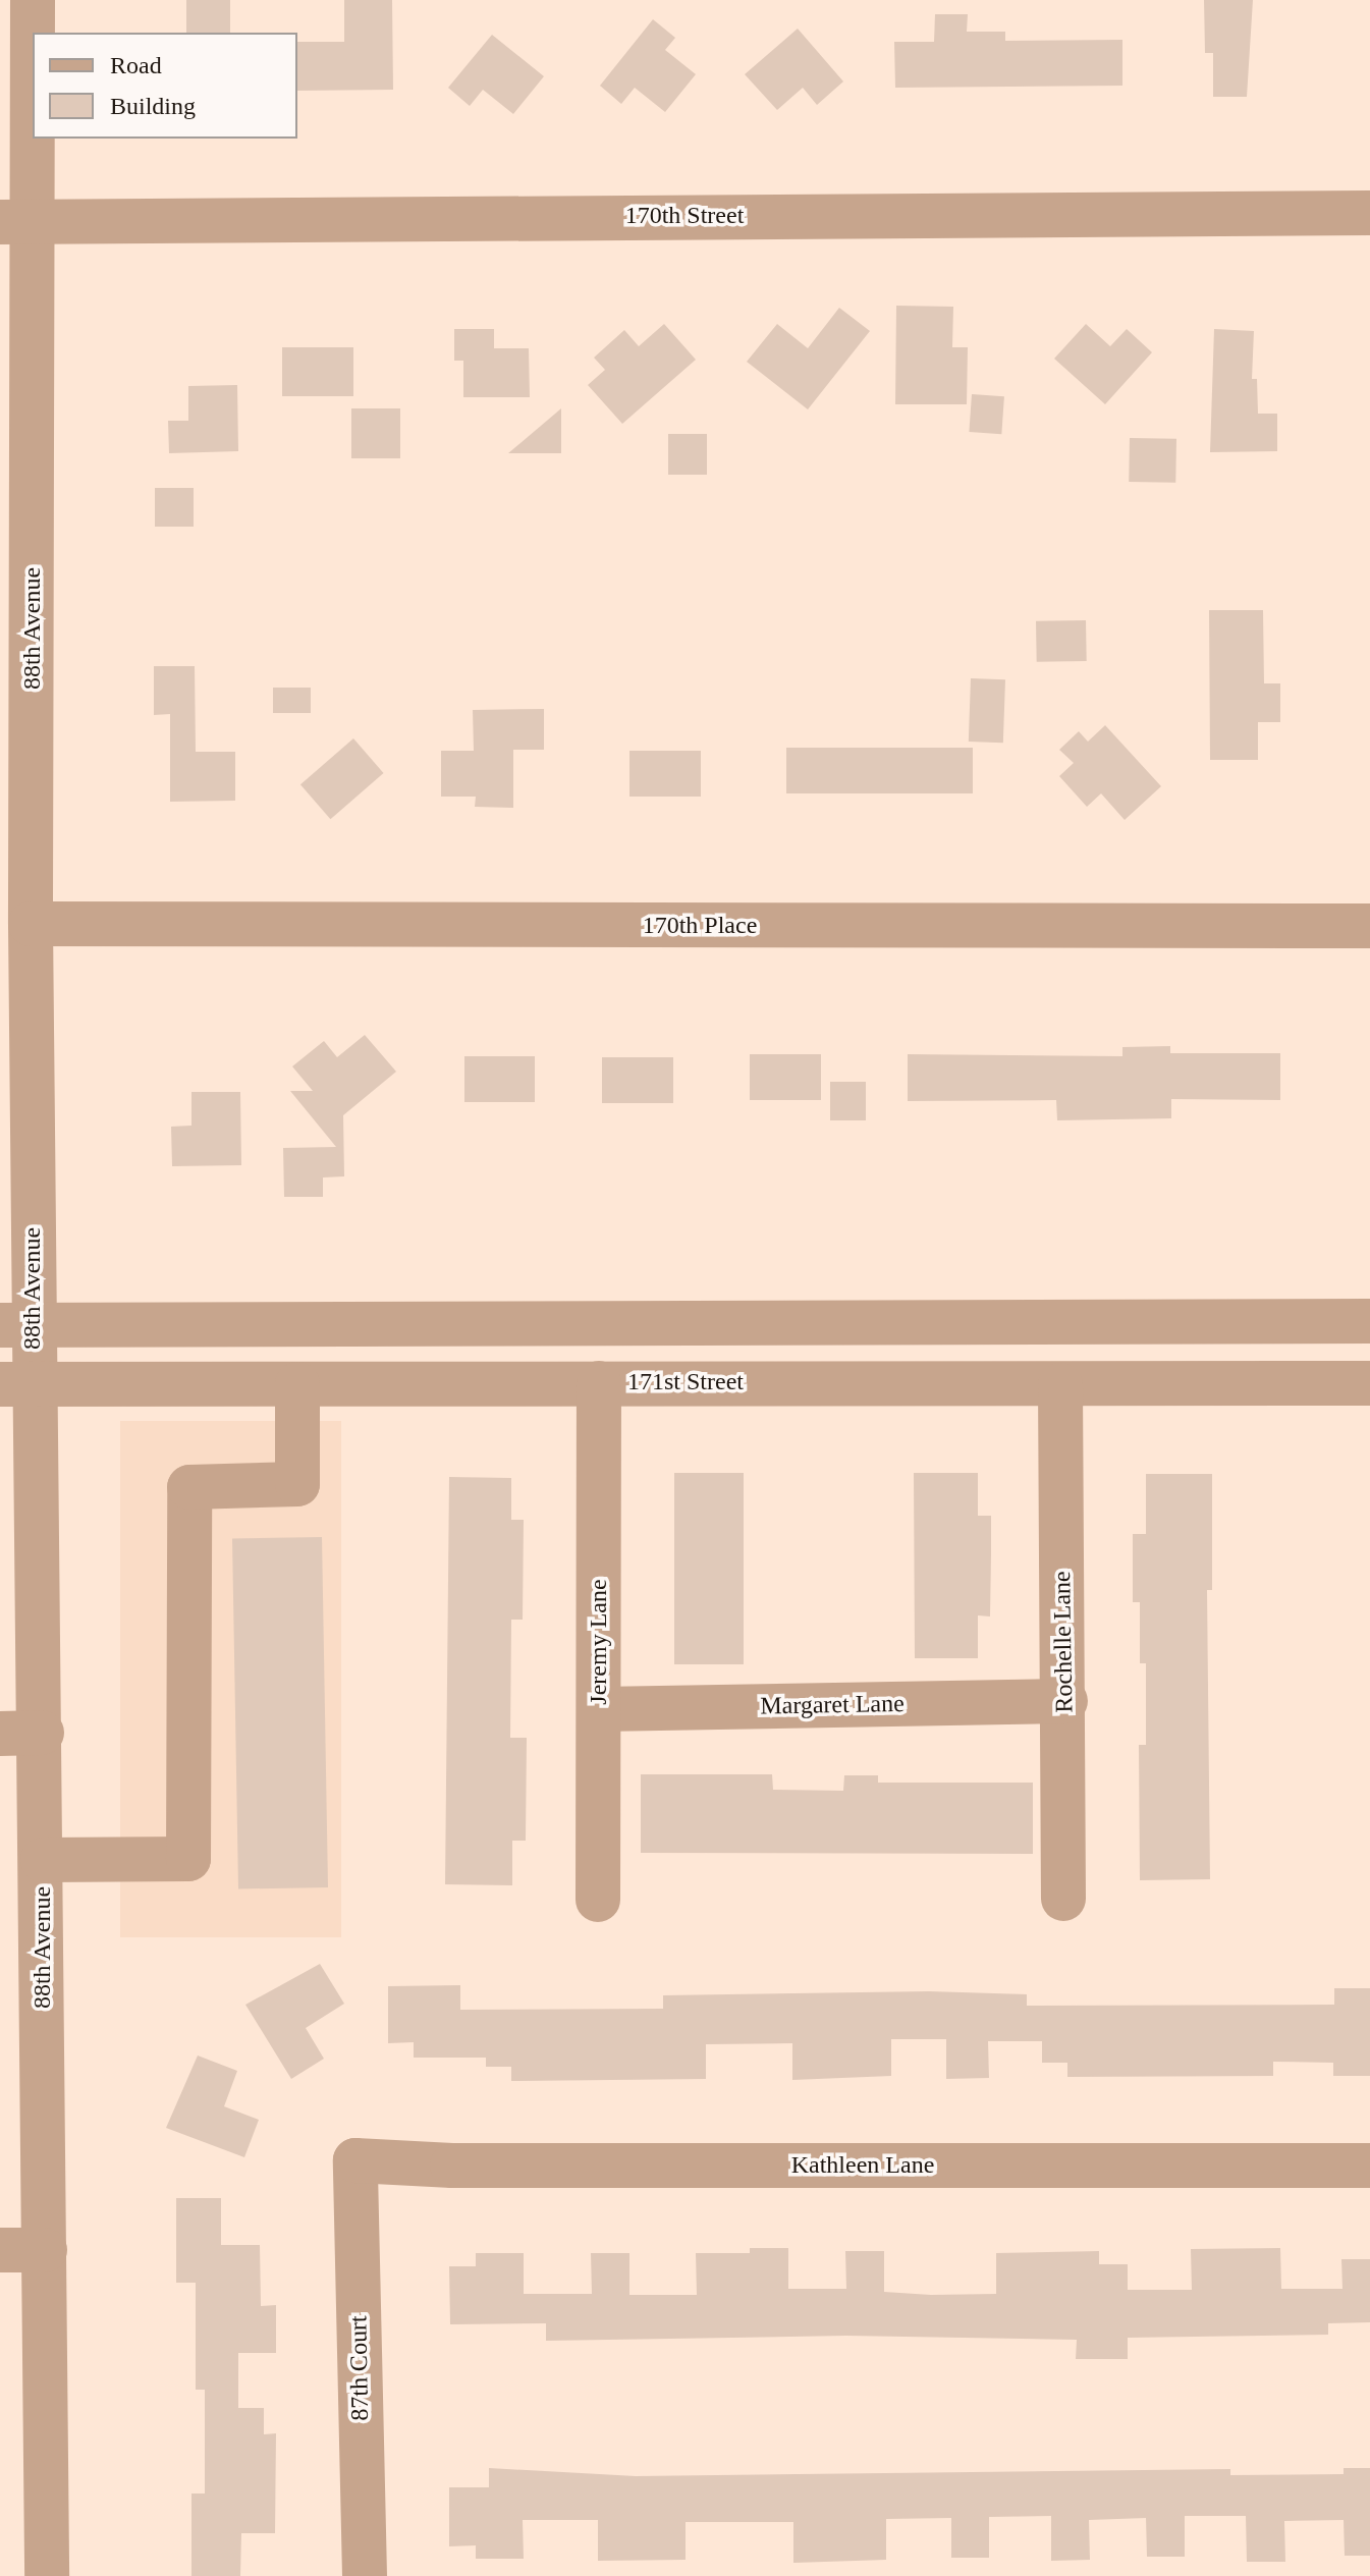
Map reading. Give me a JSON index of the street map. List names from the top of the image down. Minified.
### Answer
{"streets":{"street":["170th Street","88th Avenue","170th Place","171st Street","Jeremy Lane","Rochelle Lane","Margaret Lane","Kathleen Lane","87th Court"]},"crossings":[["170th Street","88th Avenue"],["88th Avenue","170th Place"],["88th Avenue","171st Street"],["171st Street","Jeremy Lane"],["171st Street","Rochelle Lane"],["Jeremy Lane","Margaret Lane"],["Rochelle Lane","Margaret Lane"],["Kathleen Lane","87th Court"]],"legend":["Road","Building"]}
